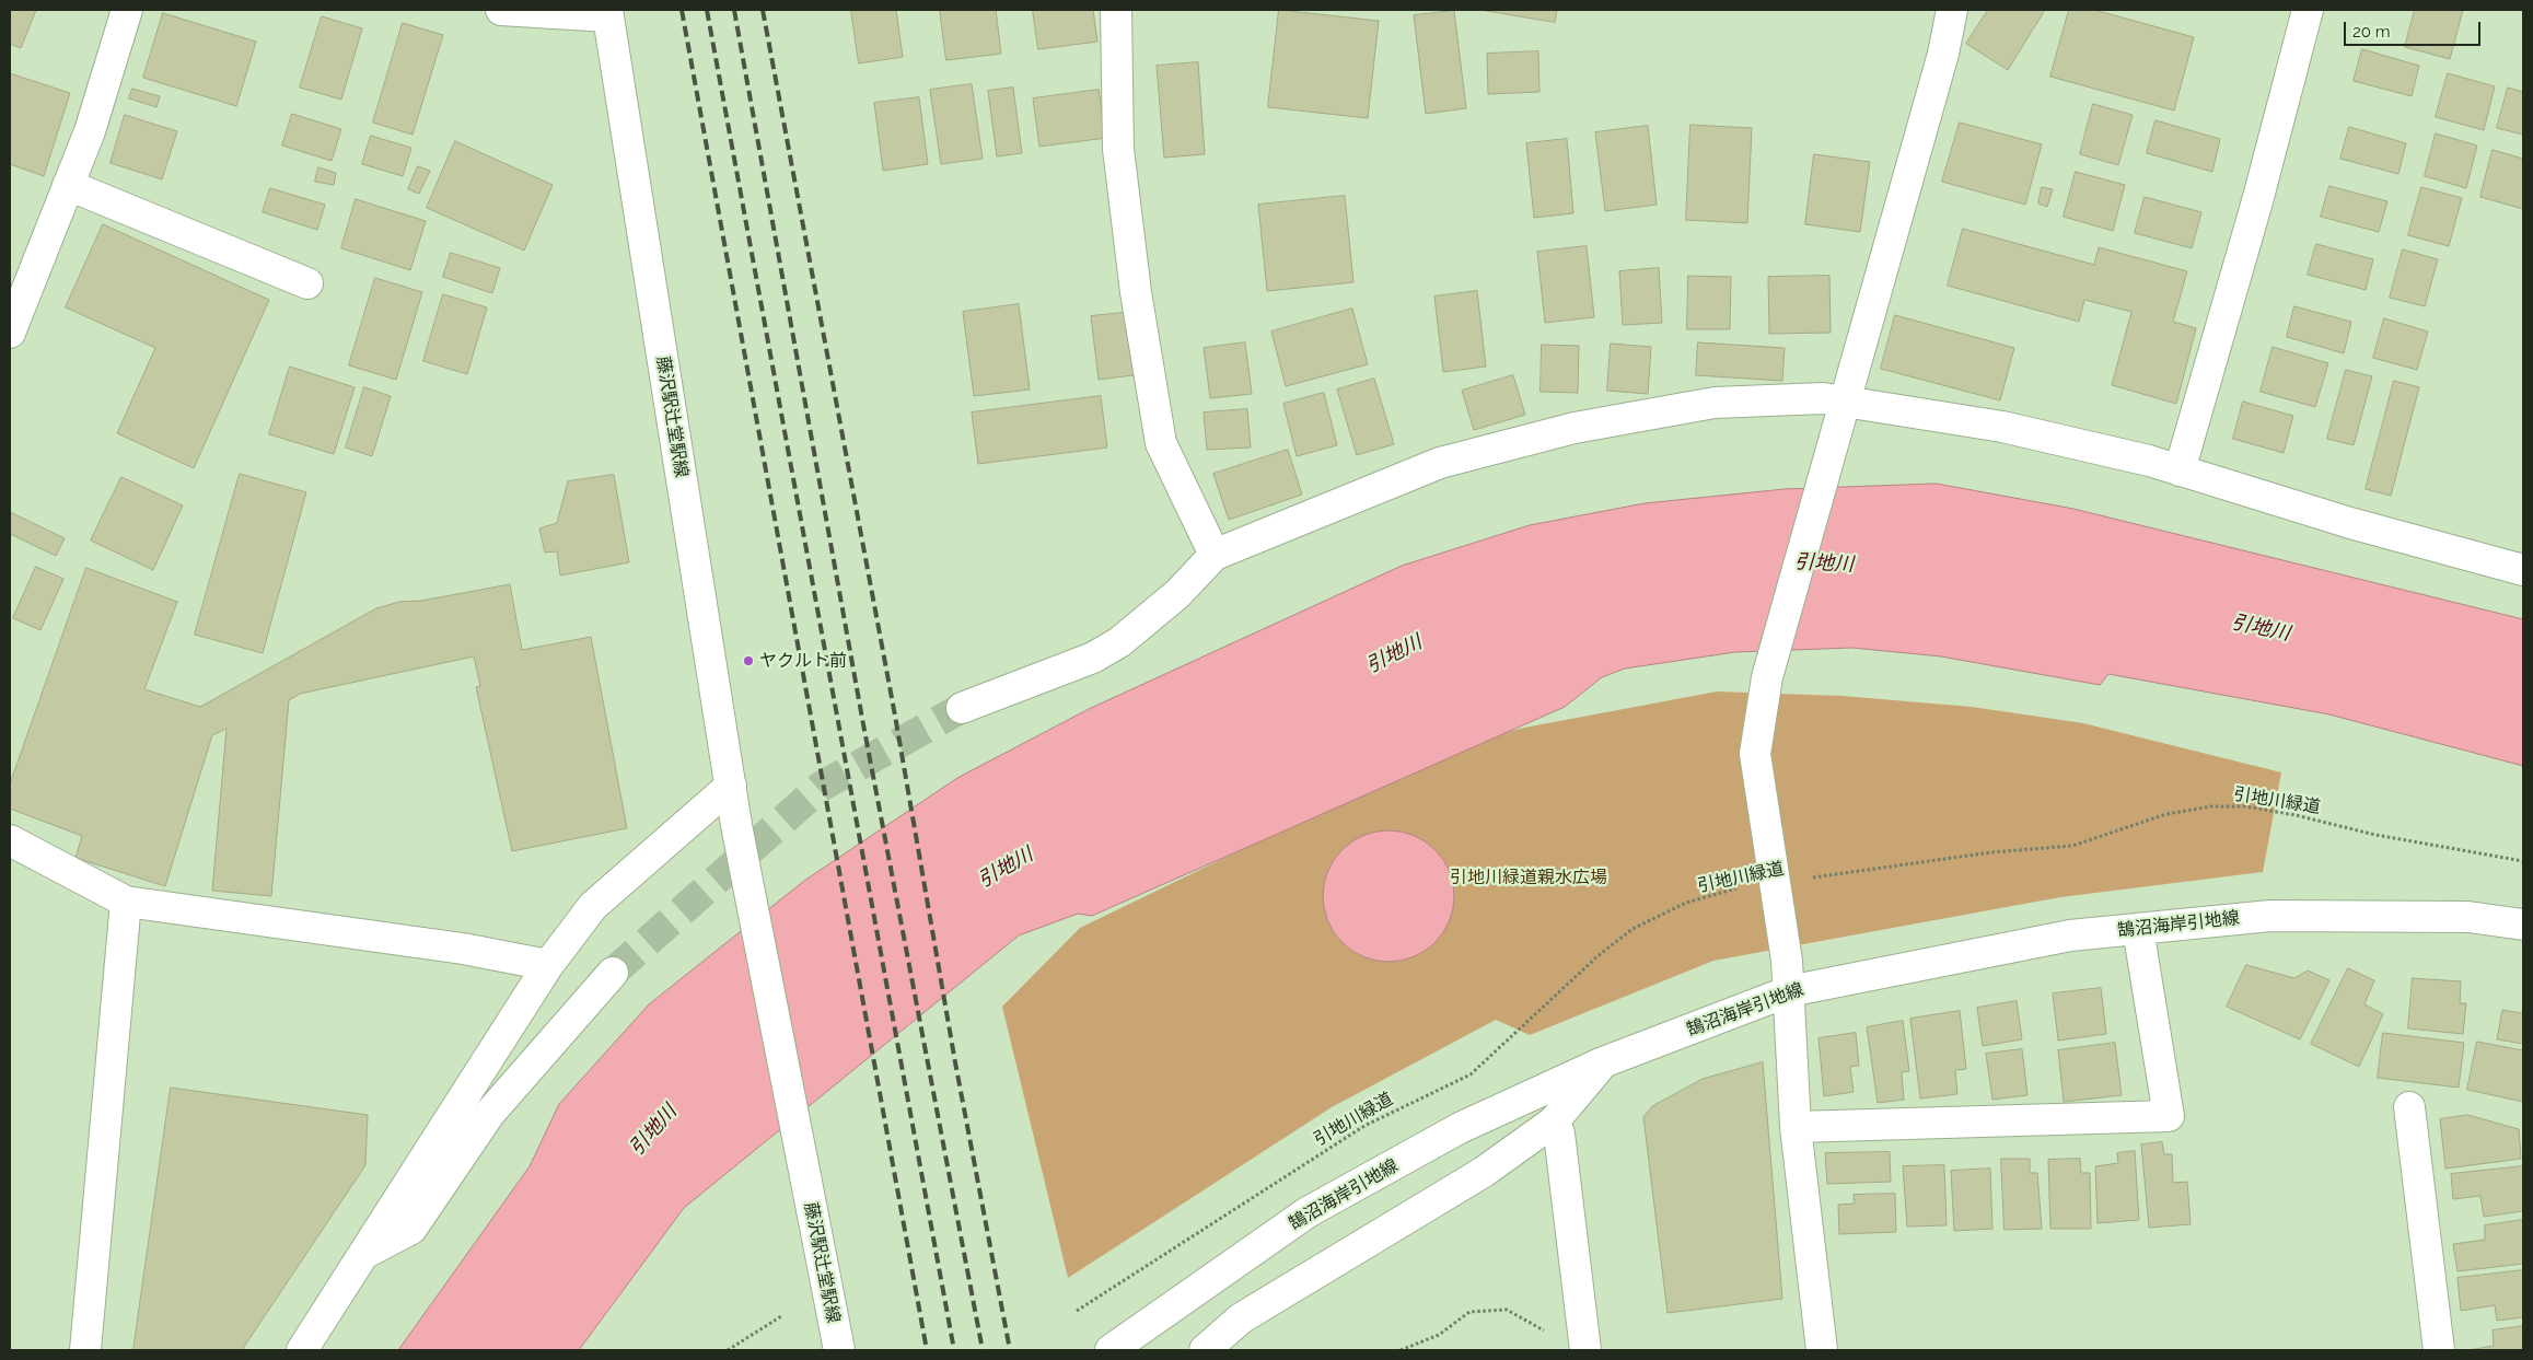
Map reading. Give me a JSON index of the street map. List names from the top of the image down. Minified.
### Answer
{"streets":{"street":["藤沢駅辻堂駅線","鵠沼海岸引地線"],"path":["引地川緑道"]},"water":["引地川"],"parks":["引地川緑道親水広場"],"places":["ヤクルト前"],"scale_bar":"20 m"}
